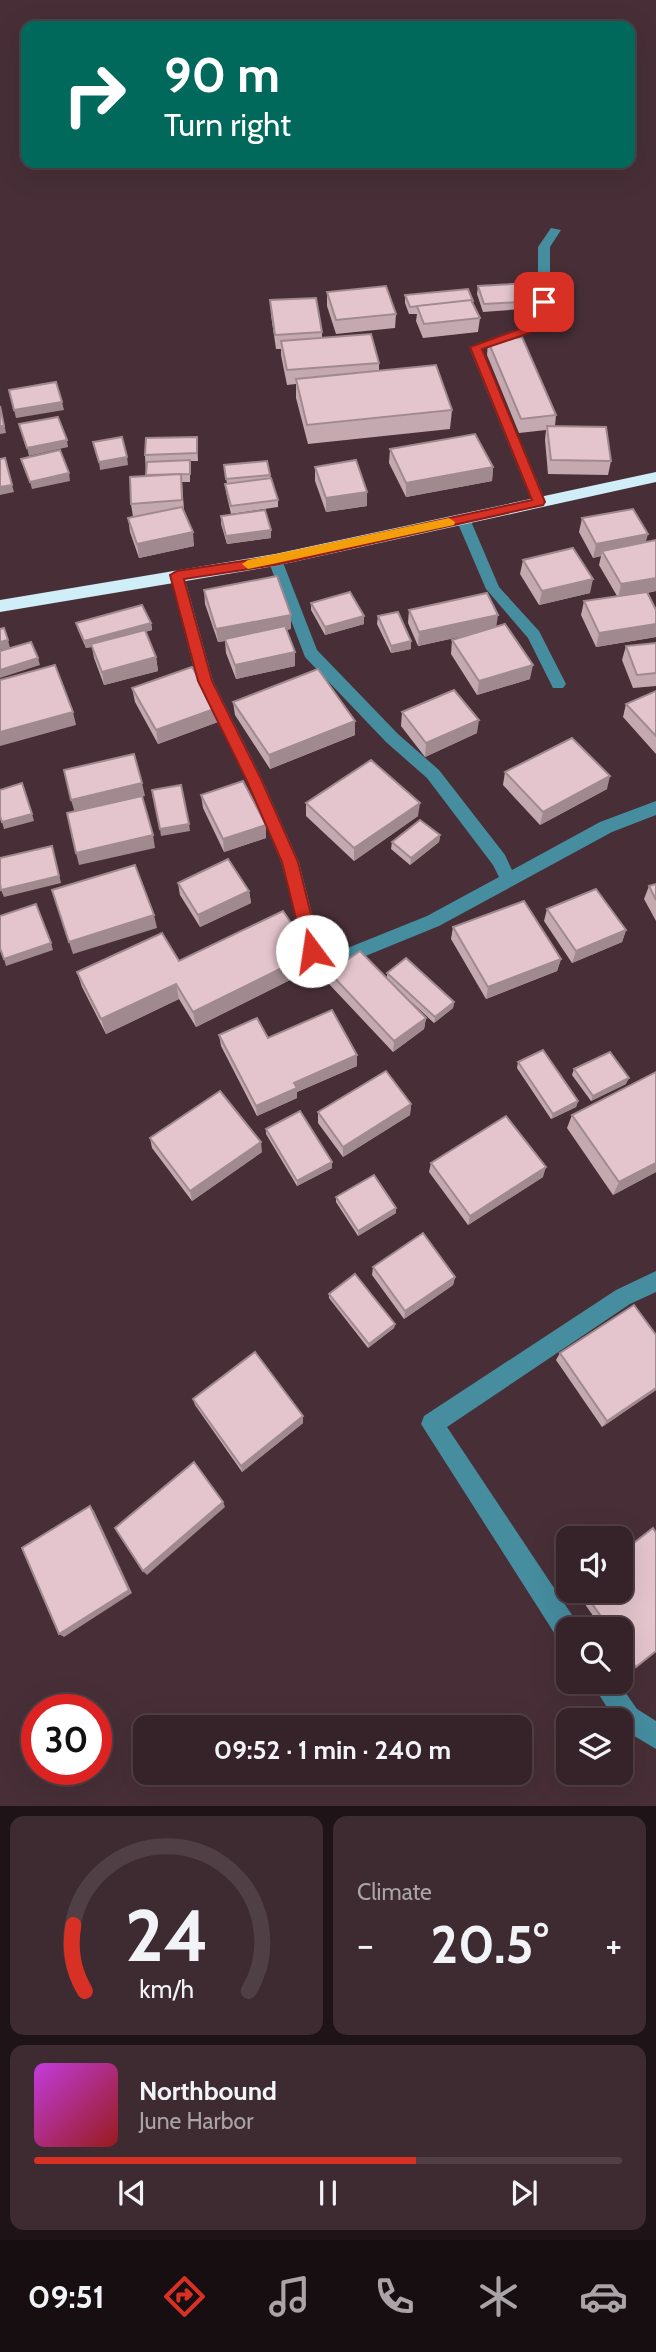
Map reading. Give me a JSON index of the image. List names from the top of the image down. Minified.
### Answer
{"page":{"turn":["90 m","Turn right"],"limit":"30","trip":"09:52 · 1 min · 240 m","tile":"Climate","heat":["−","20.5°","+"],"song":["Northbound","June Harbor"],"tabs":"09:51","gauge":["24","km/h"]}}
